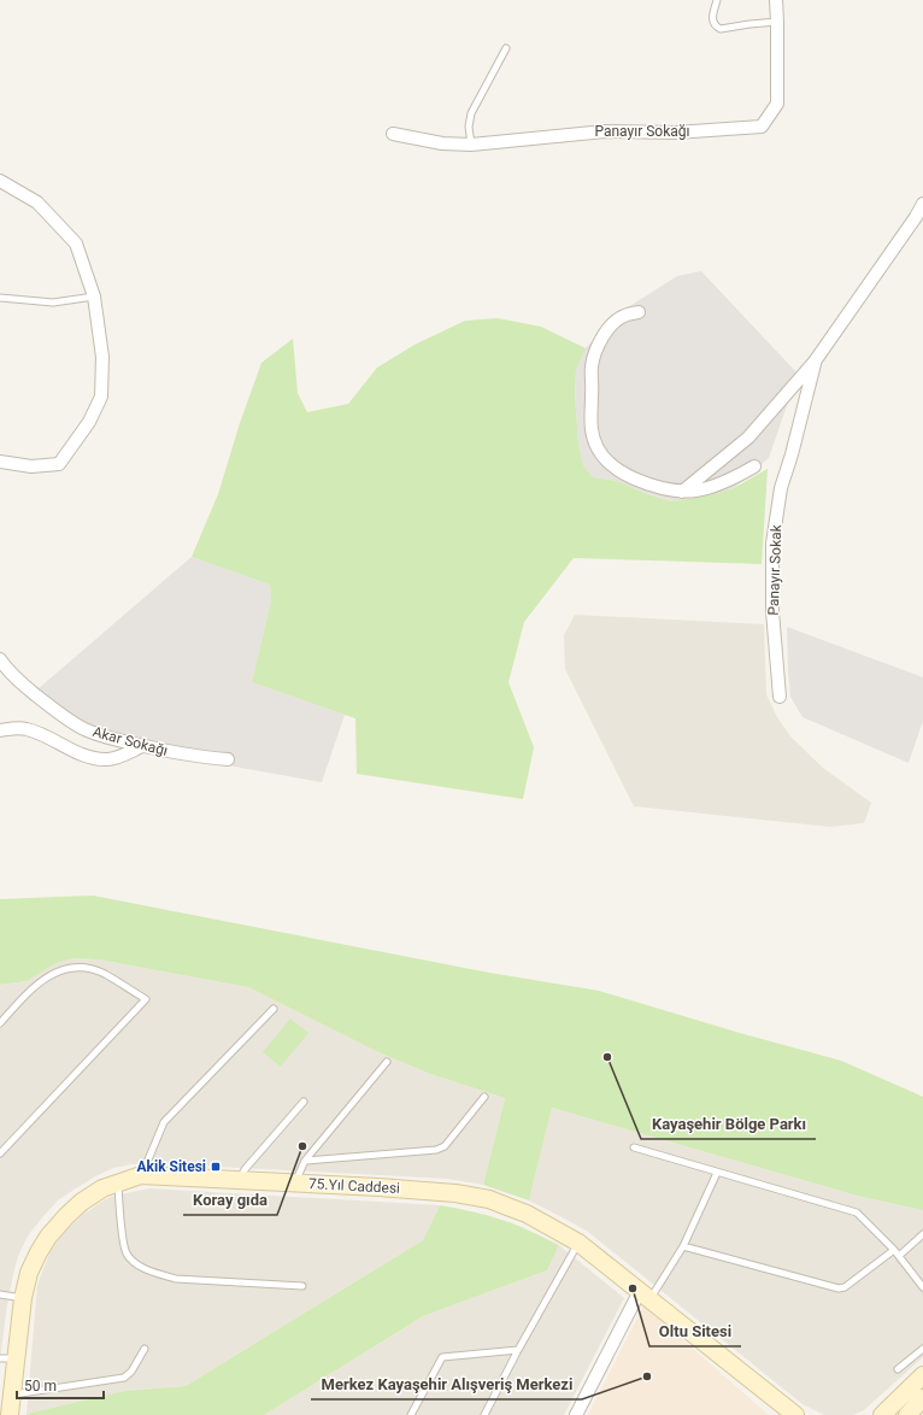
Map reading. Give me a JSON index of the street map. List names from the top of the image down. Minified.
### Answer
{"streets":{"street":["Panayır Sokağı","Panayır Sokak","Akar Sokağı","75.Yıl Caddesi"]},"places":{"other":["Kayaşehir Bölge Parkı","Koray gıda","Oltu Sitesi","Merkez Kayaşehir Alışveriş Merkezi"],"transit":["Akik Sitesi"]},"scale_bar":"50 m"}
